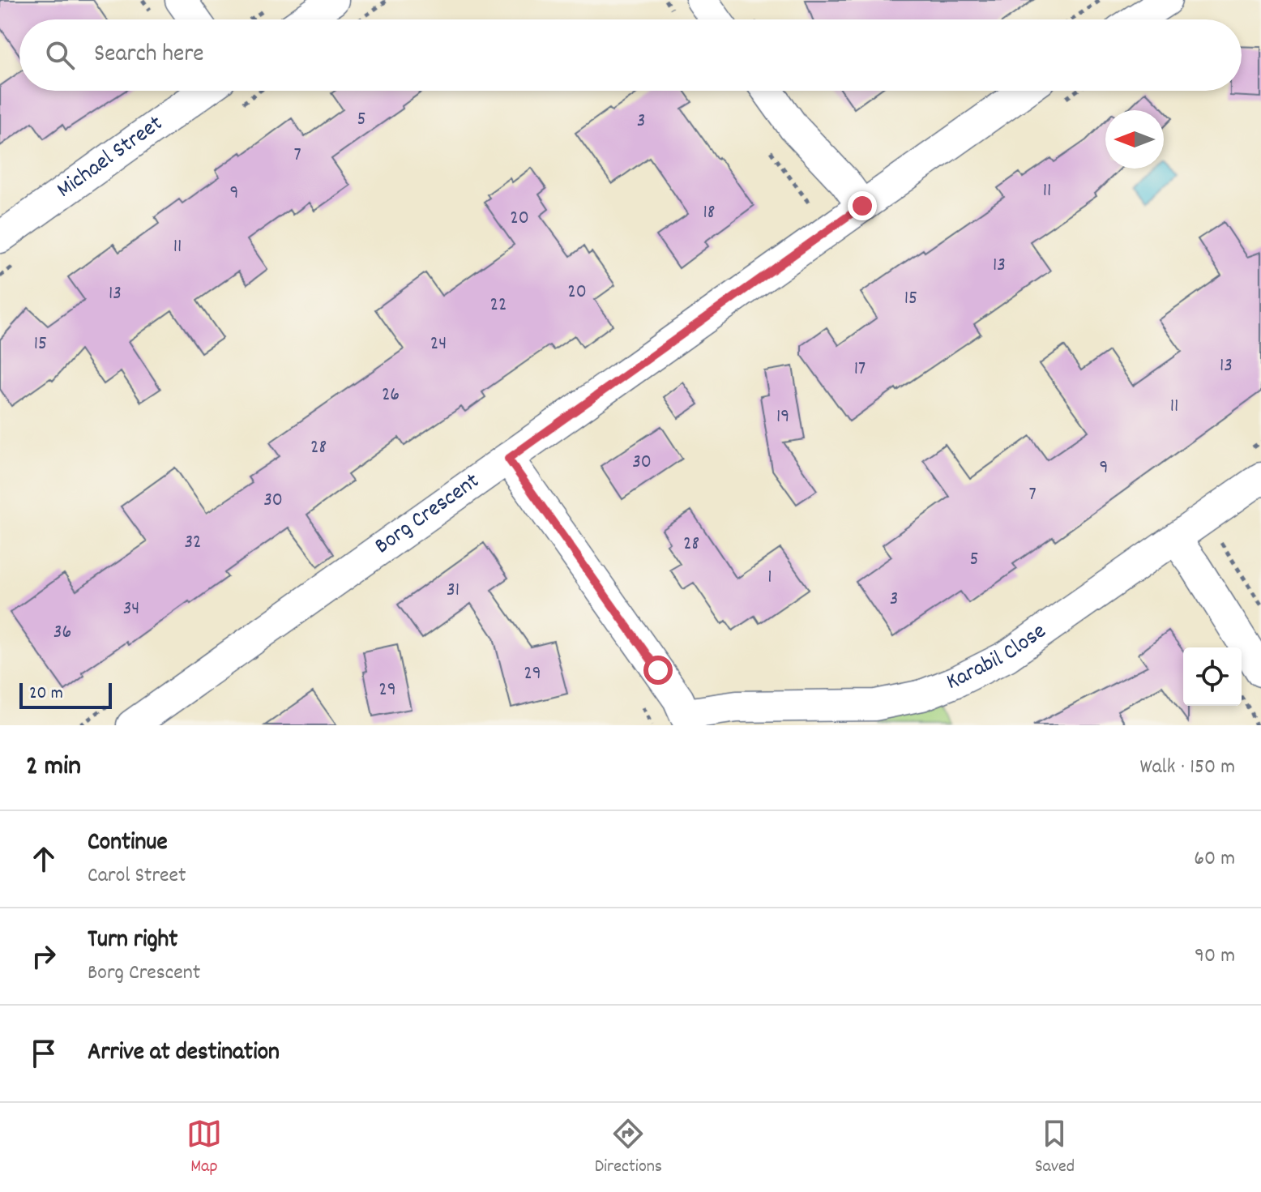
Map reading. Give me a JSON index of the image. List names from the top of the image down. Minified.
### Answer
{"streets":{"street":["Michael Street","Borg Crescent","Karabil Close"]},"house_numbers":["5","3","7","11","9","18","20","11","13","20","13","15","22","15","24","13","17","26","11","19","28","30","9","7","30","32","28","5","1","31","3","34","36","29","29"],"scale_bar":"20 m","north":"left","page":{"search":"Search here","scale":"20 m","heading":["2 min","Walk · 150 m"],"list":[["Continue","Carol Street","60 m"],["Turn right","Borg Crescent","90 m"],"Arrive at destination"],"nav":["Map","Directions","Saved"]}}
